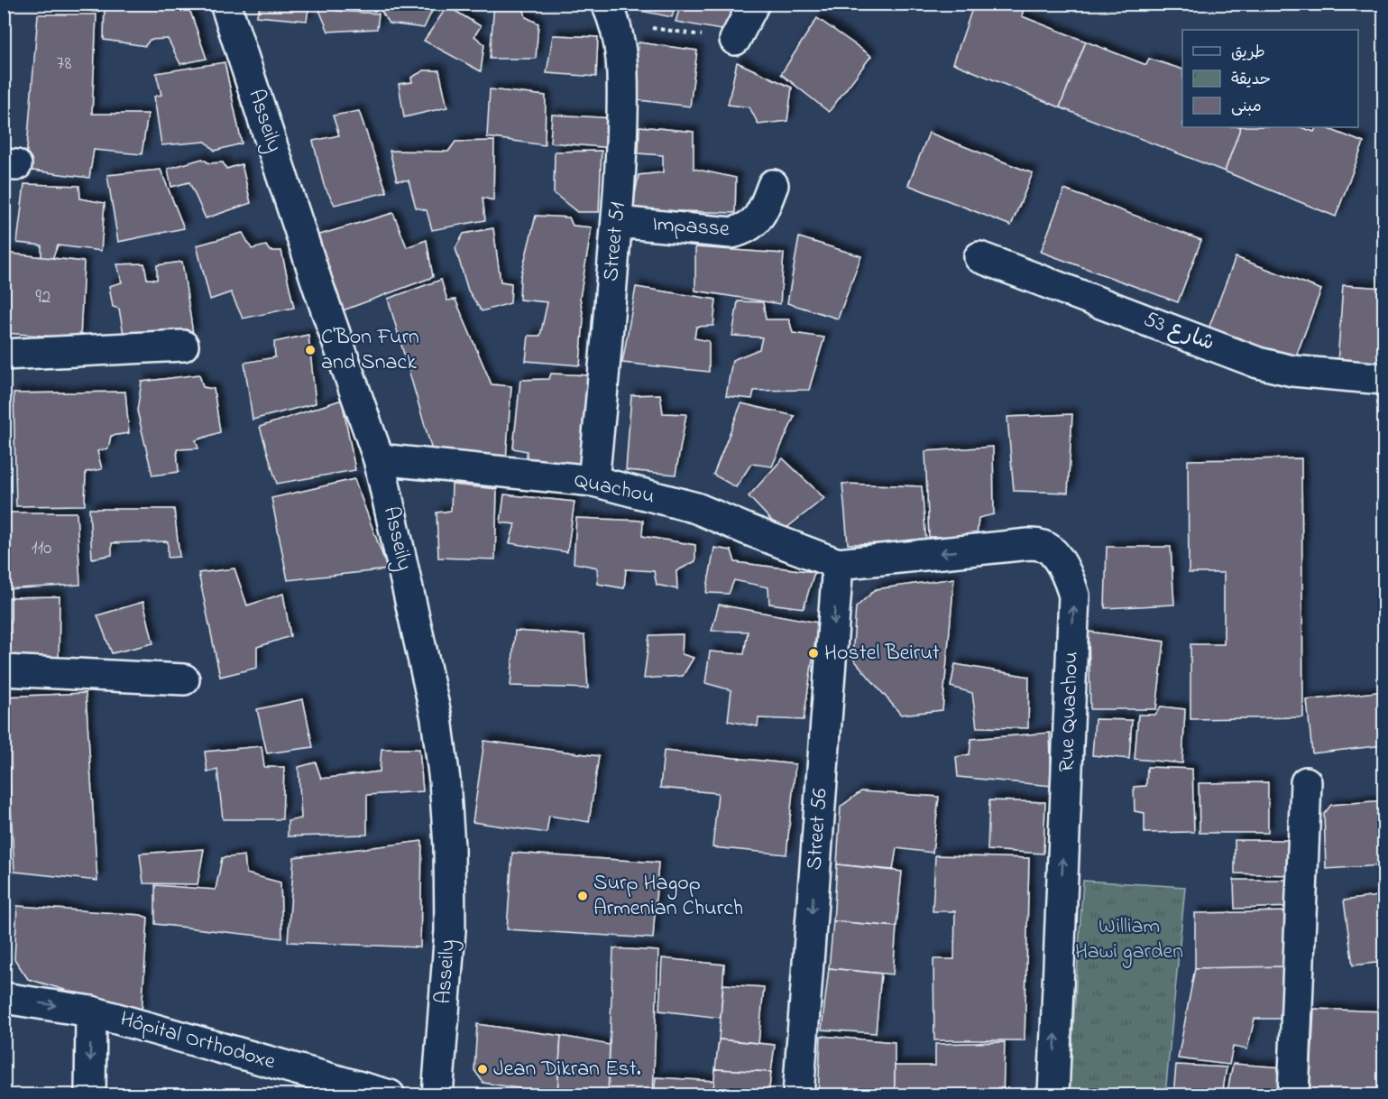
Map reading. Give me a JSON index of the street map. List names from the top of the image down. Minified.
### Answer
{"streets":{"street":["Asseily","Impasse","Street 51","شارع 53","Quachou","Rue Quachou","Street 56","Hôpital Orthodoxe"]},"crossings":[["Asseily","Quachou"],["Impasse","Street 51"],["Street 51","Quachou"],["Quachou","Rue Quachou"],["Quachou","Street 56"],["Rue Quachou","Street 56"]],"one_way":["Street 56"],"parks":["William Hawi garden"],"places":["C'Bon Furn and Snack","Hostel Beirut","Surp Hagop Armenian Church","Jean Dikran Est."],"house_numbers":["78","92","110"],"legend":["طريق","حديقة","مبنى"]}
